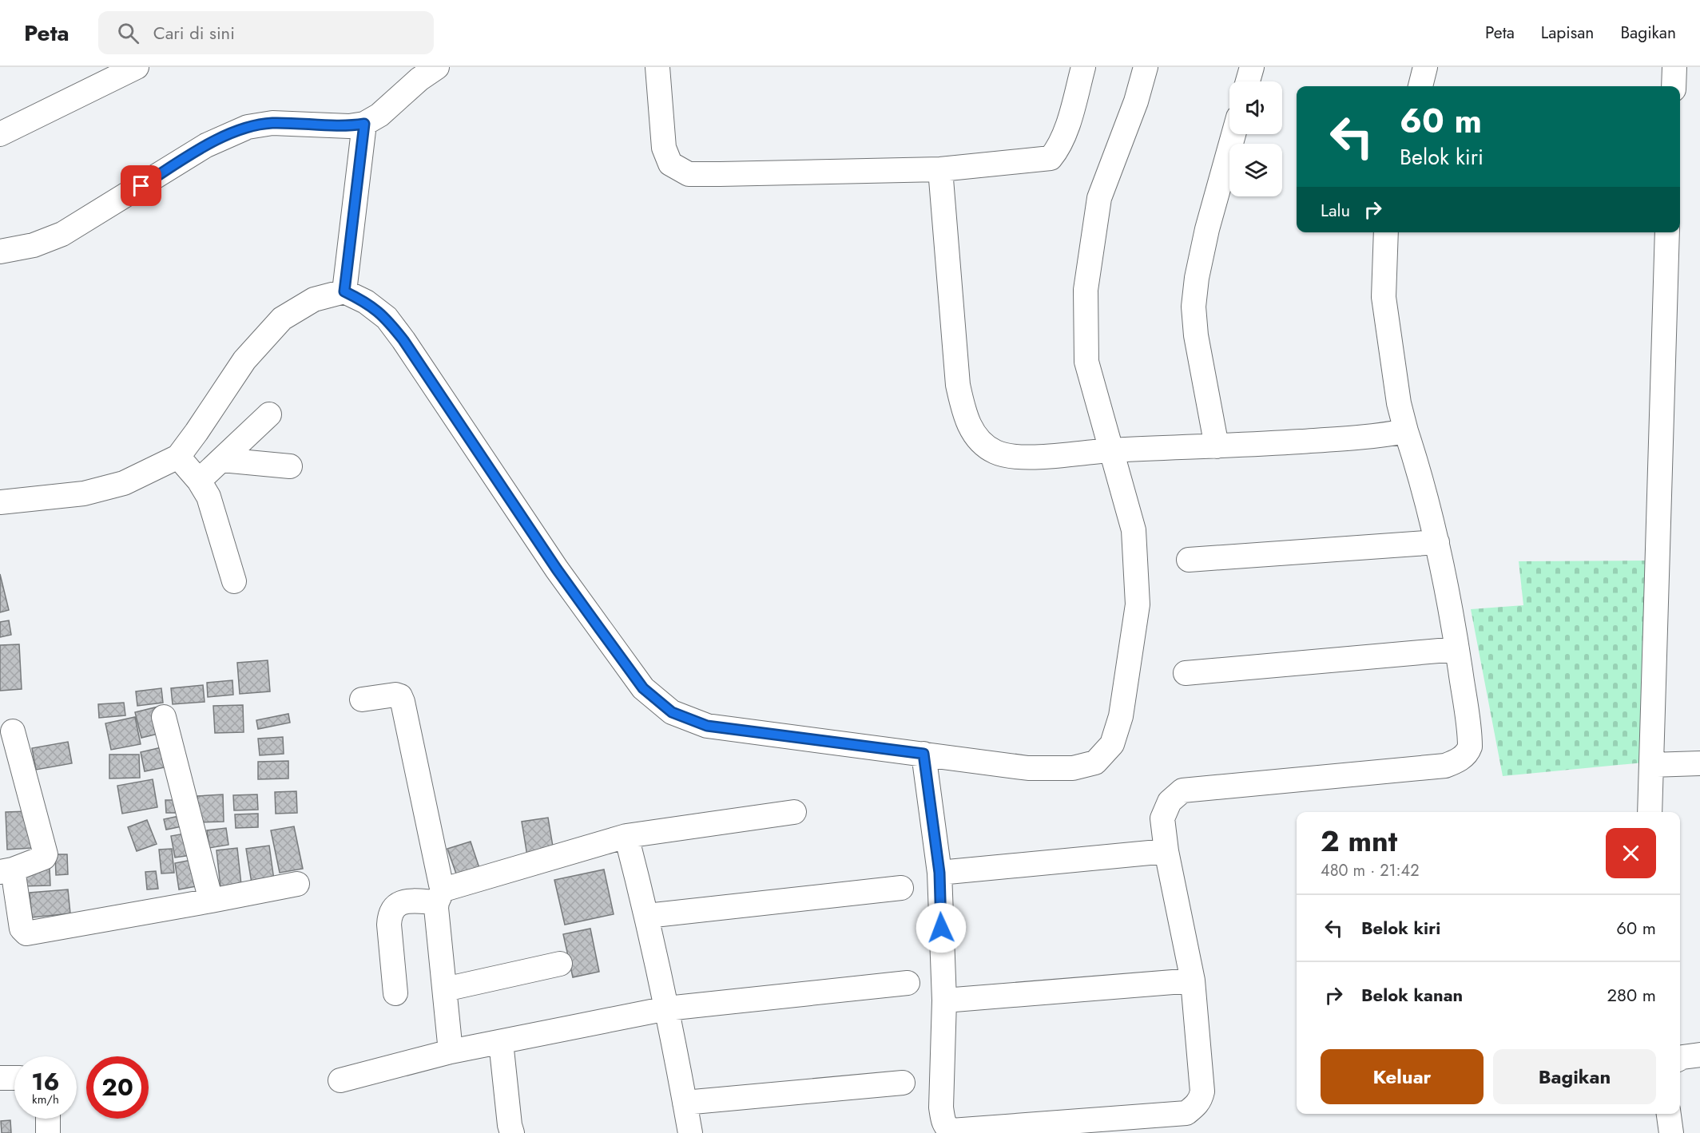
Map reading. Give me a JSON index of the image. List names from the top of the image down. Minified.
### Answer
{"page":{"header":"Peta","search":"Cari di sini","nav":["Peta","Lapisan","Bagikan"],"turn":["60 m","Belok kiri"],"then":"Lalu","heading":["2 mnt","480 m · 21:42"],"list":[{"name":"Belok kiri","value":"60 m"},{"name":"Belok kanan","value":"280 m"}],"buttons":["Keluar","Bagikan"],"speed":"16 km/h","limit":"20"}}
